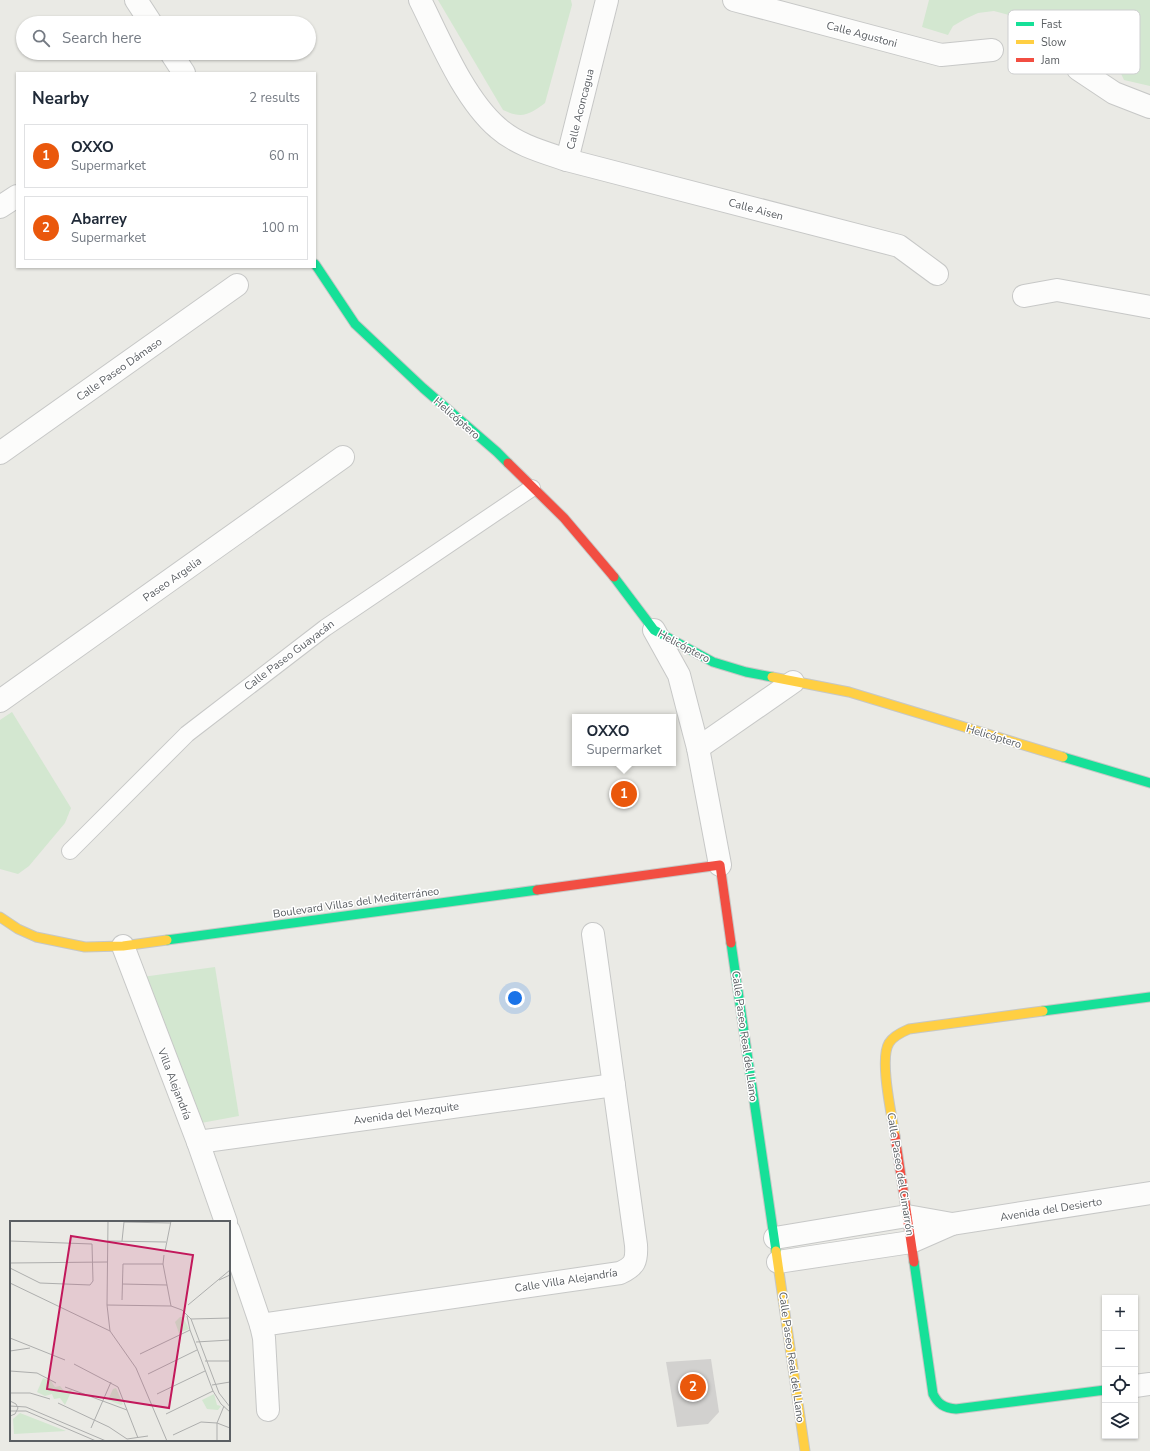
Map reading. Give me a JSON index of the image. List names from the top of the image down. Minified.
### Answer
{"streets":{"street":["Calle Agustoni","Calle Aconcagua","Calle Aisen","Calle Paseo Dámaso","Helicóptero","Paseo Argelia","Boulevard Villas del Mediterráneo","Calle Paseo Real del Llano","Villa Alejandría","Avenida del Mezquite","Calle Paseo del Cimarrón","Avenida del Desierto","Calle Villa Alejandría"],"lane":["Calle Paseo Guayacán"]},"crossings":[["Calle Aconcagua","Calle Aisen"],["Helicóptero","Calle Paseo Guayacán"],["Helicóptero","Calle Paseo Real del Llano"],["Boulevard Villas del Mediterráneo","Calle Paseo Real del Llano"],["Boulevard Villas del Mediterráneo","Villa Alejandría"],["Calle Paseo Real del Llano","Avenida del Desierto"],["Villa Alejandría","Avenida del Mezquite"],["Avenida del Mezquite","Calle Villa Alejandría"],["Calle Paseo del Cimarrón","Avenida del Desierto"]],"legend":["Fast","Slow","Jam"],"page":{"search":"Search here","heading":["Nearby","2 results"],"list":[{"mark":"1","name":"OXXO","note":"Supermarket","value":"60 m"},{"mark":"2","name":"Abarrey","note":"Supermarket","value":"100 m"}],"popup":["OXXO","Supermarket"],"pins":["1","2"],"map_buttons":["+","−"]}}
